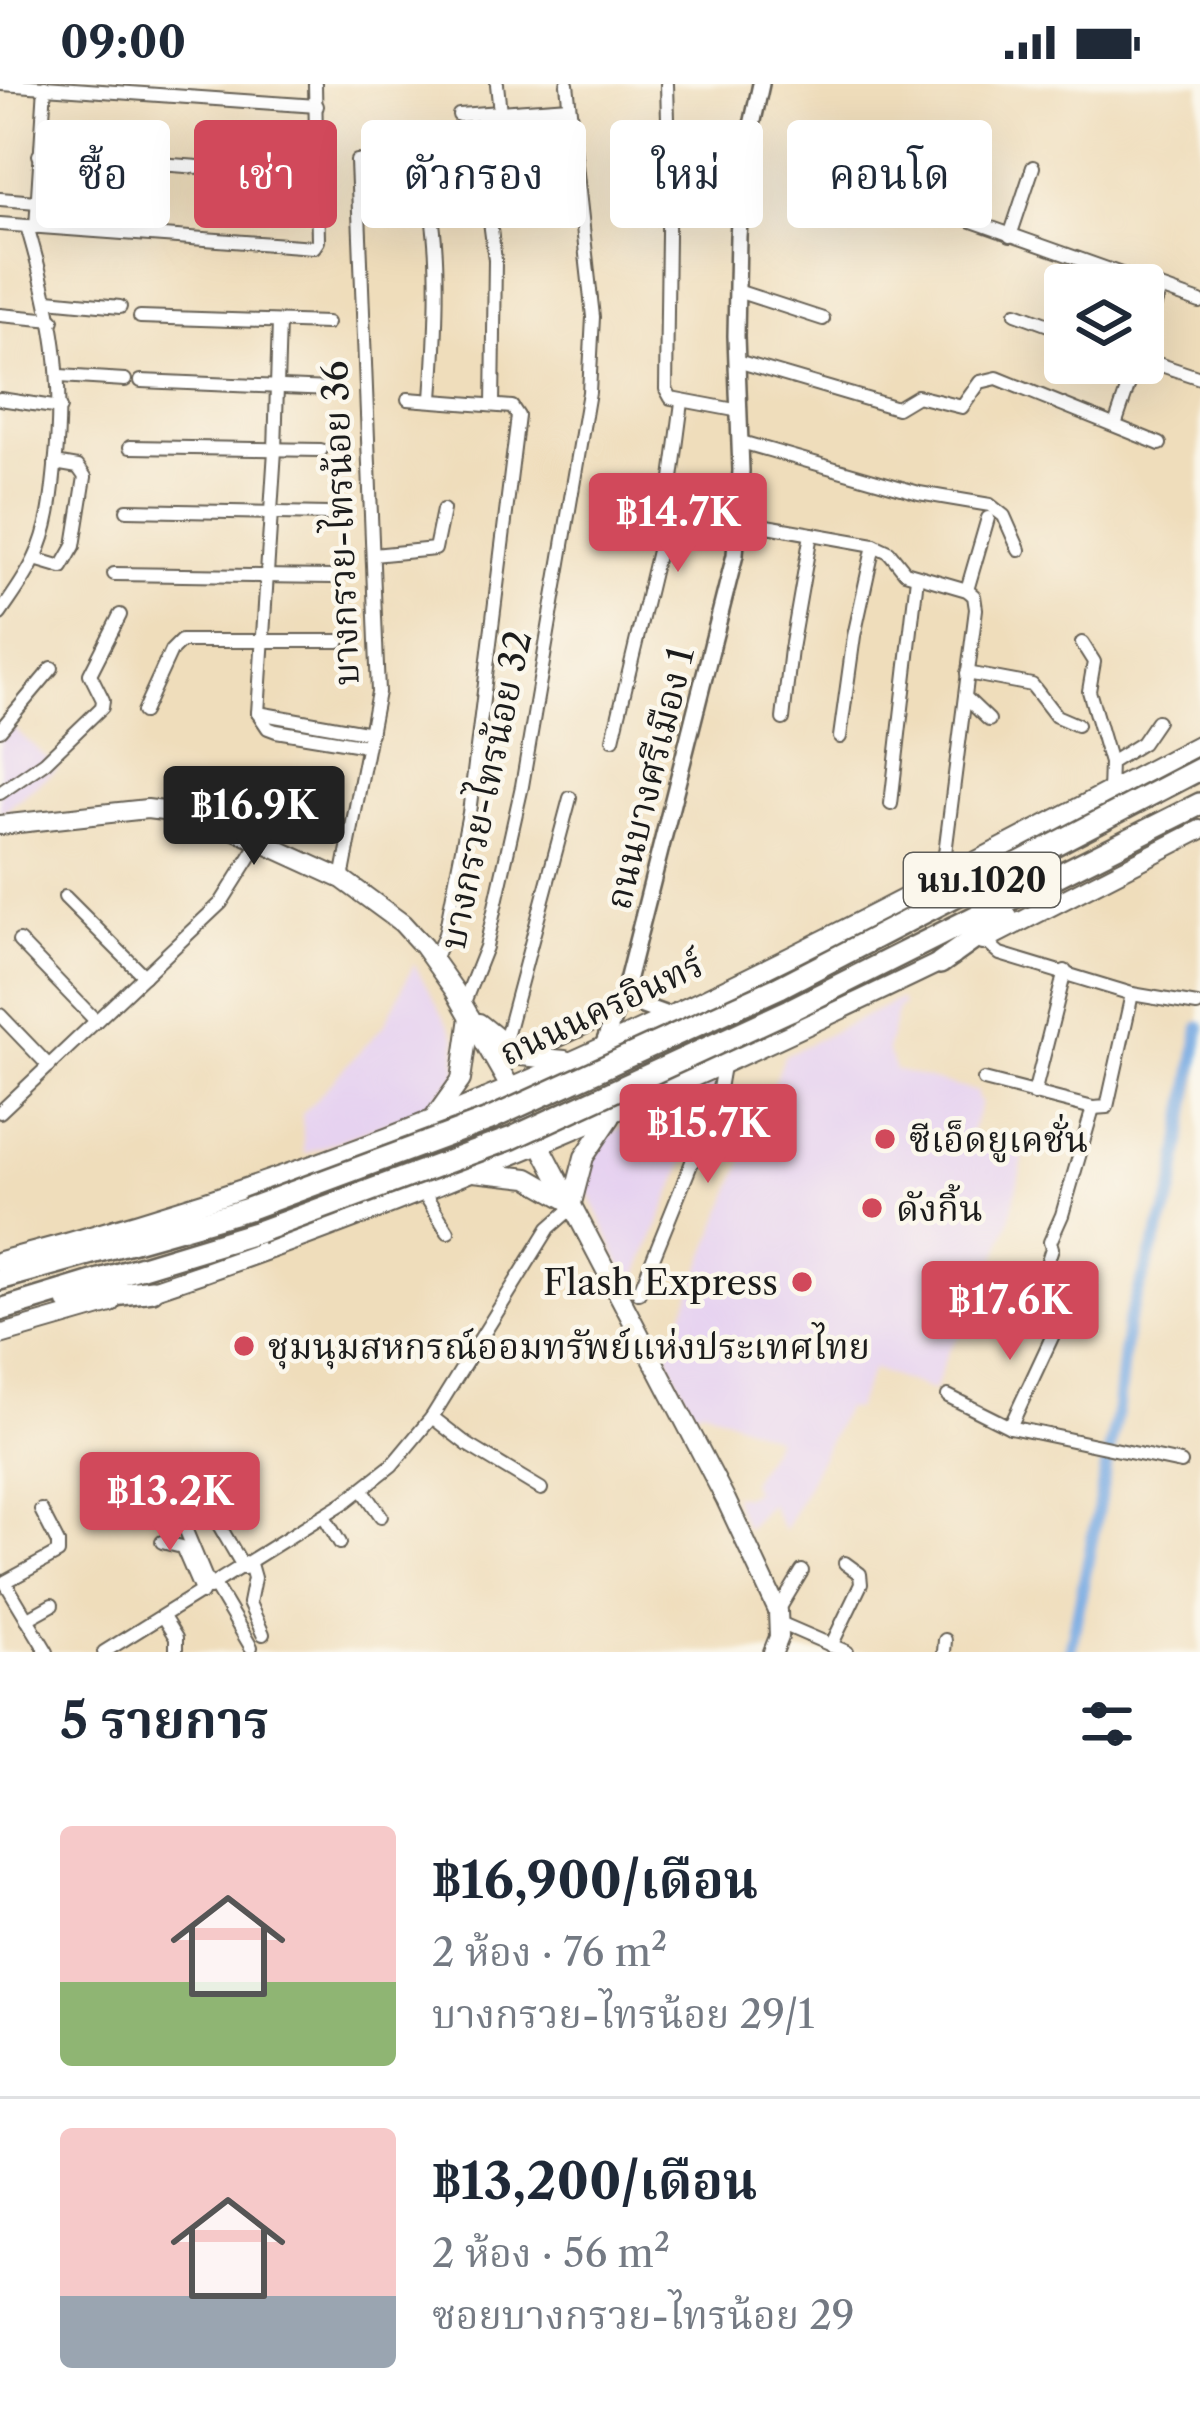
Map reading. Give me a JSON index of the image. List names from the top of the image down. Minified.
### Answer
{"streets":{"main road":["นบ.1020","ถนนนครอินทร์"],"street":["บางกรวย-ไทรน้อย 36","ถนนบางศรีเมือง 1","บางกรวย-ไทรน้อย 32"]},"crossings":[["ถนนบางศรีเมือง 1","ถนนนครอินทร์"]],"places":["ซีเอ็ดยูเคชั่น","ดังกิ้น","Flash Express","ชุมนุมสหกรณ์ออมทรัพย์แห่งประเทศไทย"],"page":{"status":"09:00","chip":["ซื้อ","เช่า","ตัวกรอง","ใหม่","คอนโด"],"price":["฿14.7K","฿16.9K","฿15.7K","฿17.6K","฿13.2K"],"heading":"5 รายการ","list":[{"name":"฿16,900/เดือน","note":"2 ห้อง · 76 m² · บางกรวย-ไทรน้อย 29/1"},{"name":"฿13,200/เดือน","note":"2 ห้อง · 56 m² · ซอยบางกรวย-ไทรน้อย 29"}]}}
